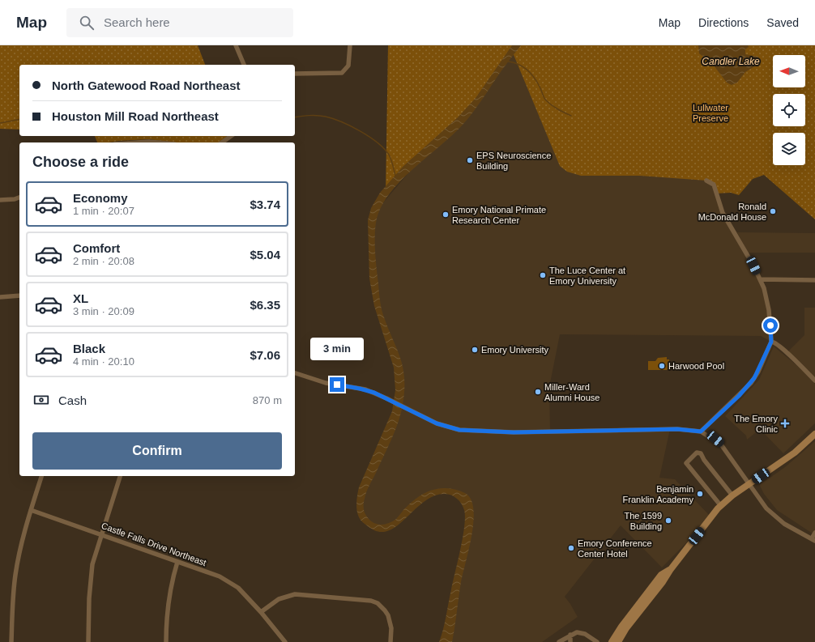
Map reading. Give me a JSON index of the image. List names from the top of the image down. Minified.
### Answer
{"streets":{"street":["Castle Falls Drive Northeast"]},"water":["Candler Lake"],"parks":["Lullwater Preserve"],"places":{"other":["EPS Neuroscience Building","Ronald McDonald House","Emory National Primate Research Center","The Luce Center at Emory University","Emory University","Harwood Pool","Miller-Ward Alumni House","Benjamin Franklin Academy","The 1599 Building","Emory Conference Center Hotel"],"health":["The Emory Clinic"]},"north":"left","page":{"header":"Map","search":"Search here","nav":["Map","Directions","Saved"],"banner":["North Gatewood Road Northeast","Houston Mill Road Northeast"],"heading":"Choose a ride","list":[{"name":"Economy","note":"1 min · 20:07","value":"$3.74"},{"name":"Comfort","note":"2 min · 20:08","value":"$5.04"},{"name":"XL","note":"3 min · 20:09","value":"$6.35"},{"name":"Black","note":"4 min · 20:10","value":"$7.06"}],"bubble":"3 min","pay":["Cash","870 m"],"buttons":"Confirm"}}
